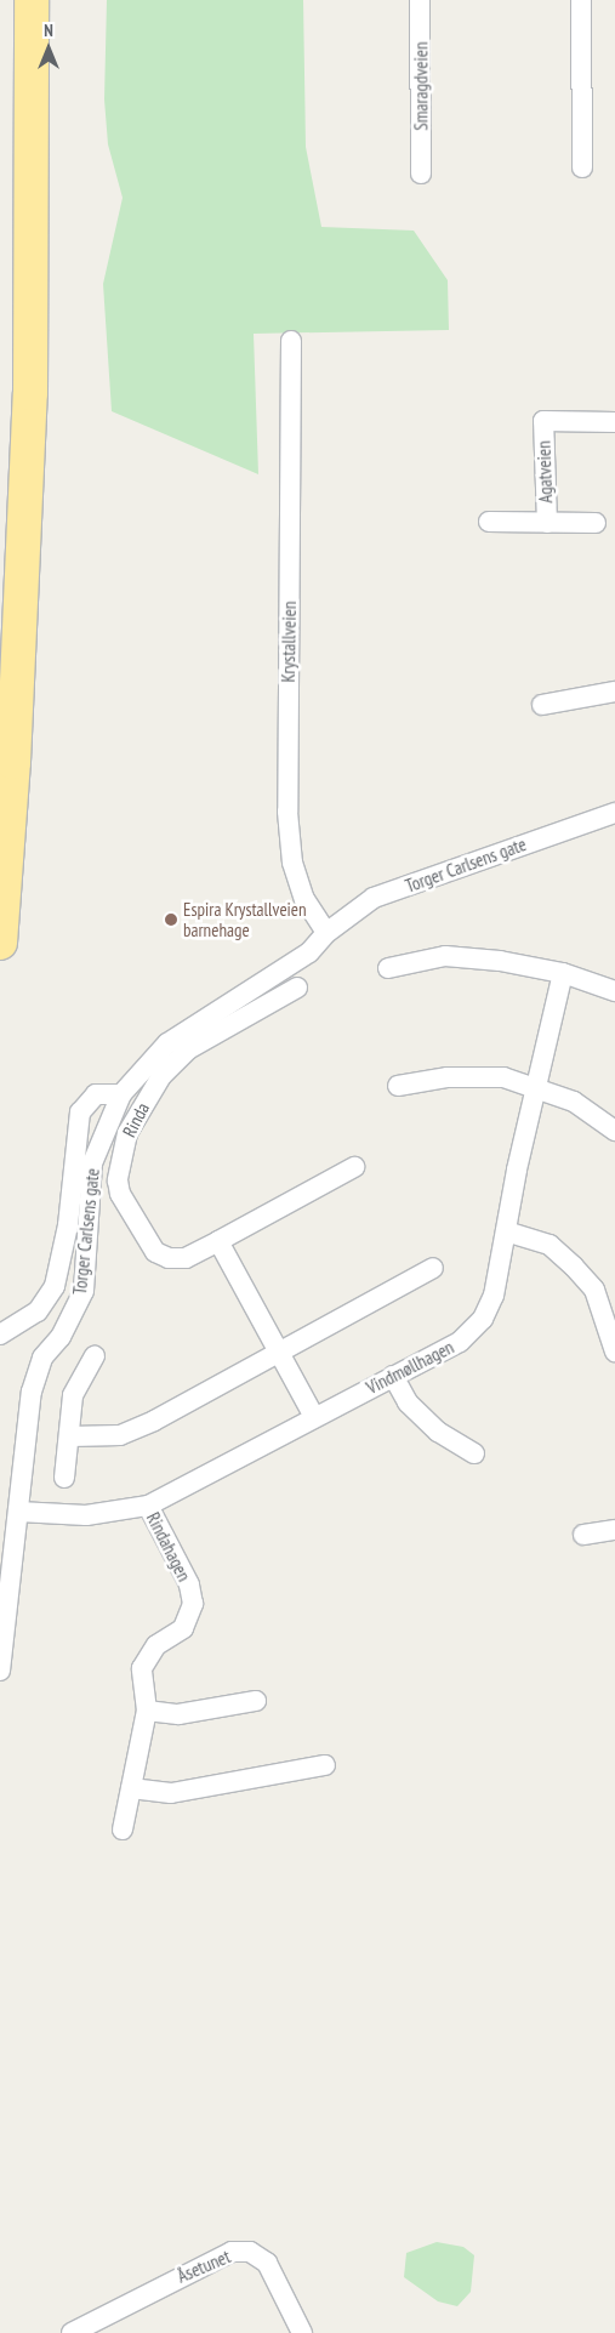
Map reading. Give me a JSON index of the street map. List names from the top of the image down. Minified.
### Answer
{"streets":{"street":["Smaragdveien","Agatveien","Krystallveien","Torger Carlsens gate","Rinda","Vindmøllhagen","Rindahagen","Åsetunet"]},"crossings":[["Krystallveien","Torger Carlsens gate"],["Torger Carlsens gate","Vindmøllhagen"],["Vindmøllhagen","Rindahagen"]],"places":["Espira Krystallveien barnehage"],"north":"top"}
